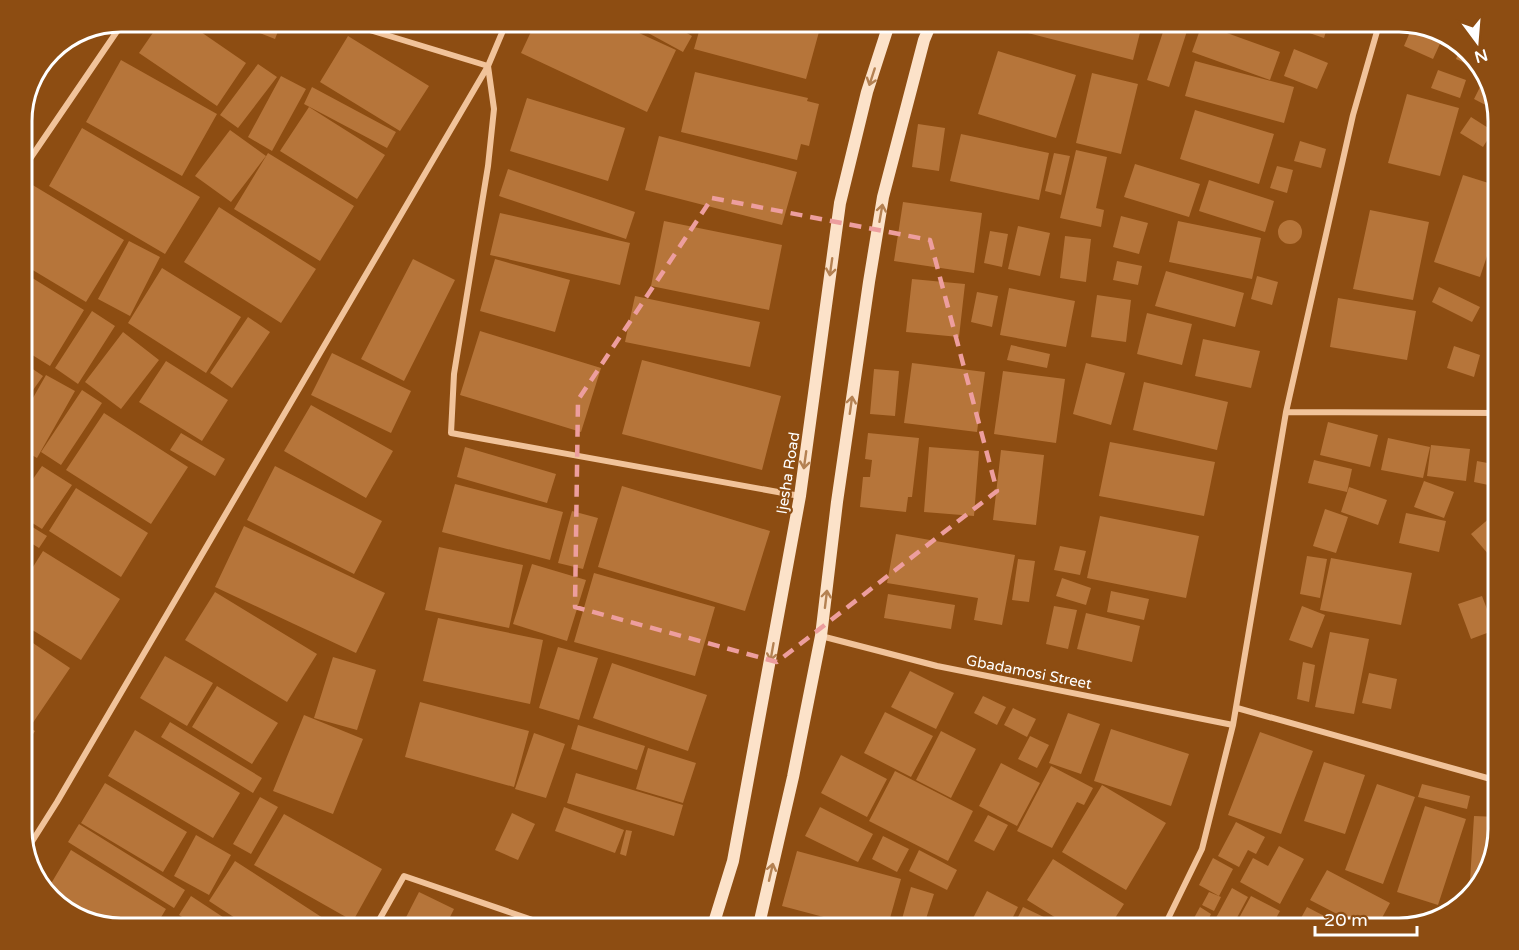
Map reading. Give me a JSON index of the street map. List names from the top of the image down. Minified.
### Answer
{"streets":{"main road":["Ijesha Road"],"street":["Gbadamosi Street"]},"scale_bar":"20 m","north":"bottom"}
